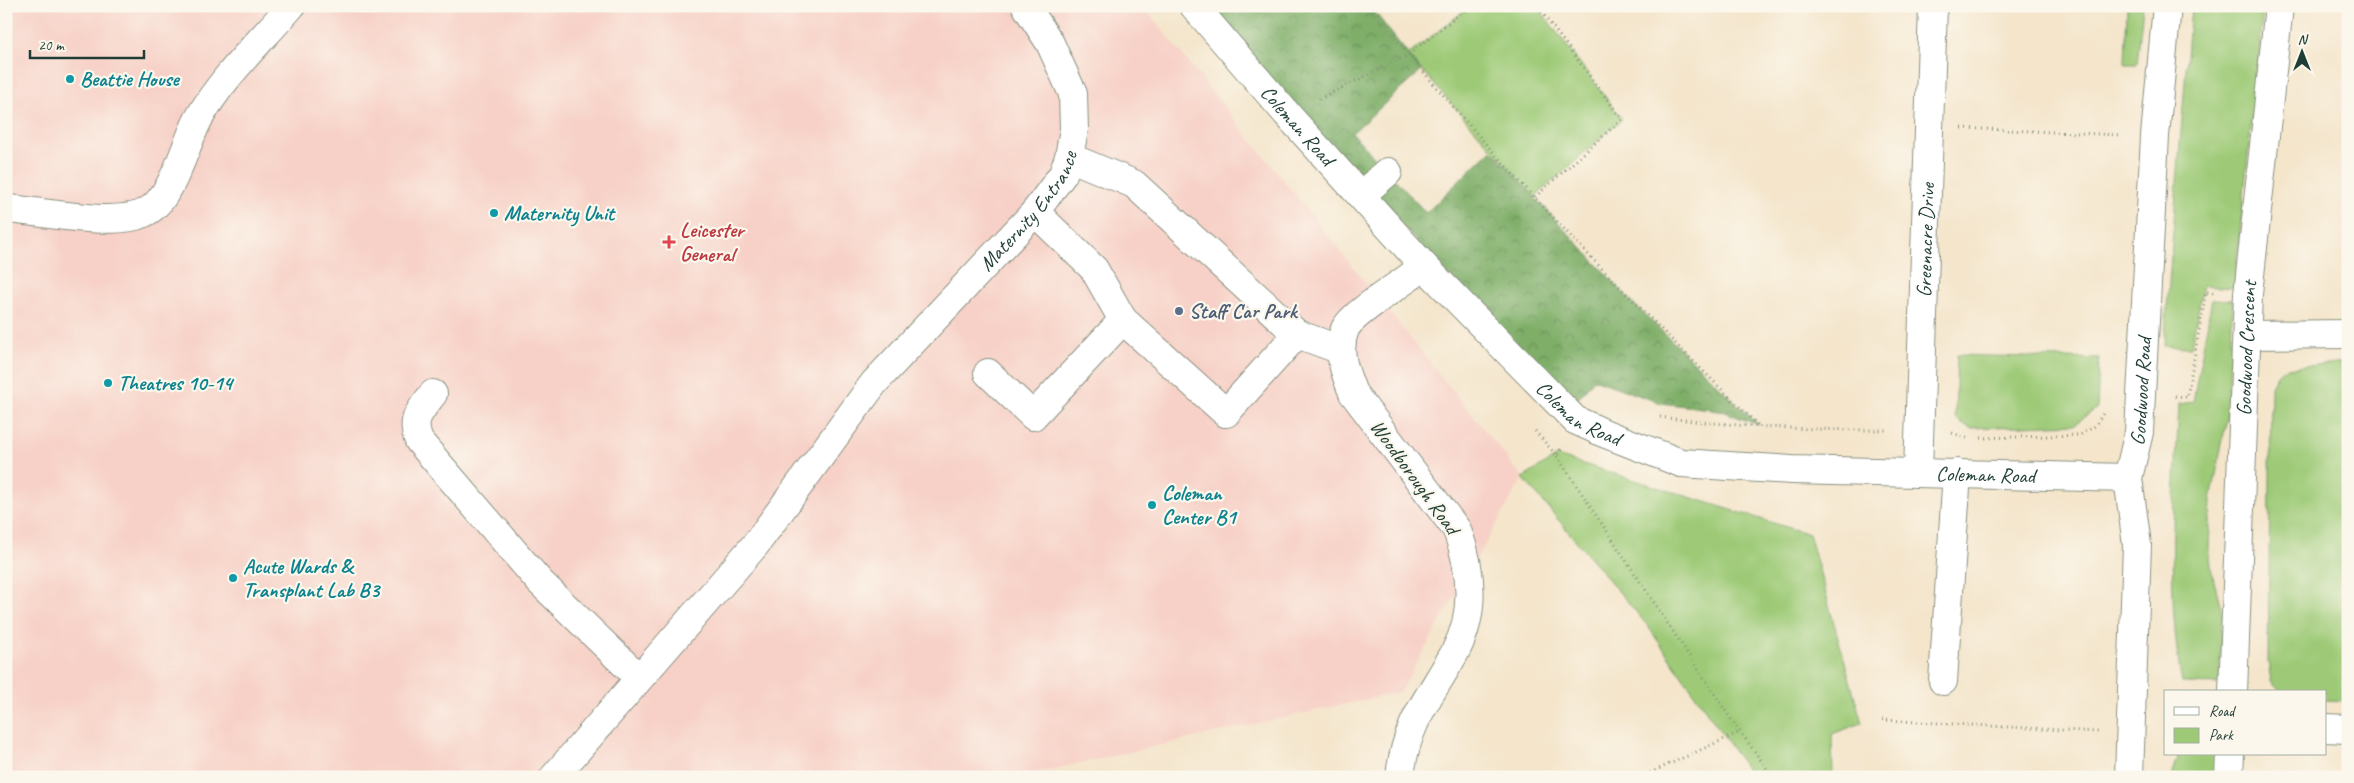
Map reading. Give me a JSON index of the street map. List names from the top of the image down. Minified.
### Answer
{"streets":{"street":["Coleman Road","Maternity Entrance","Greenacre Drive","Goodwood Crescent","Goodwood Road","Woodborough Road"]},"crossings":[["Coleman Road","Greenacre Drive"],["Coleman Road","Goodwood Road"],["Coleman Road","Woodborough Road"]],"places":{"other":["Beattie House","Maternity Unit","Staff Car Park","Theatres 10-14","Coleman Center B1","Acute Wards & Transplant Lab B3"],"health":["Leicester General"]},"legend":["Road","Park"],"scale_bar":"20 m","north":"top"}
